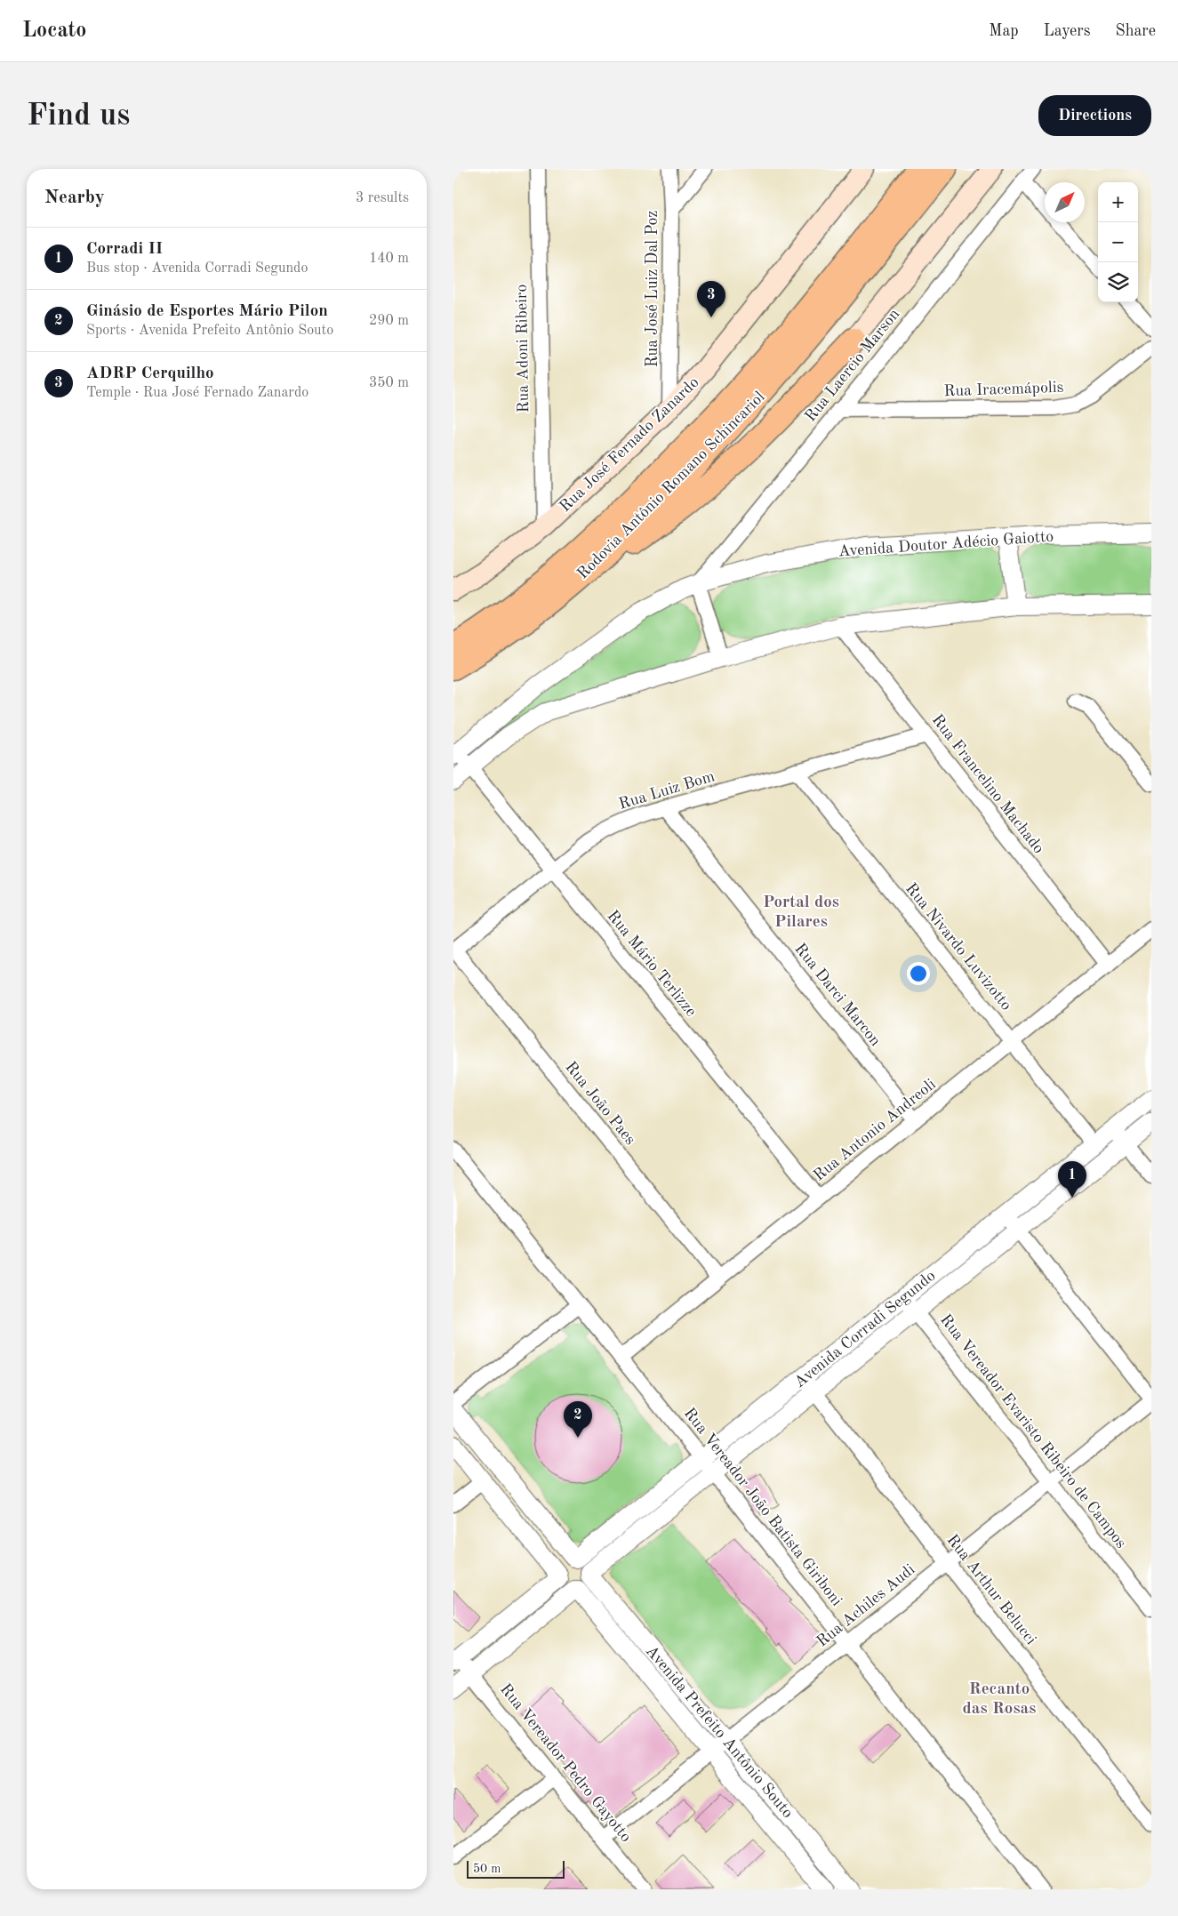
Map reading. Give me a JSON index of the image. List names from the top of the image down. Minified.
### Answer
{"streets":{"highway":["Rodovia Antônio Romano Schincariol"],"main road":["Rua José Fernado Zanardo"],"street":["Rua José Luiz Dal Poz","Rua Adoni Ribeiro","Rua Laercio Marson","Rua Iracemápolis","Avenida Doutor Adécio Gaiotto","Rua Francelino Machado","Rua Luiz Bom","Rua Nivardo Luvizotto","Rua Mário Terlizze","Rua Darci Marcon","Rua João Paes","Rua Antonio Andreoli","Avenida Corradi Segundo","Rua Vereador Evaristo Ribeiro de Campos","Rua Vereador João Batista Giriboni","Rua Arthur Belucci","Rua Achiles Audi","Avenida Prefeito Antônio Souto","Rua Vereador Pedro Gayotto"]},"crossings":[["Rua José Luiz Dal Poz","Rua José Fernado Zanardo"],["Rua Adoni Ribeiro","Rua José Fernado Zanardo"],["Rua Laercio Marson","Rua Iracemápolis"],["Rua Laercio Marson","Avenida Doutor Adécio Gaiotto"],["Avenida Doutor Adécio Gaiotto","Rua Mário Terlizze"],["Rua Francelino Machado","Rua Luiz Bom"],["Rua Francelino Machado","Rua Antonio Andreoli"],["Rua Luiz Bom","Rua Nivardo Luvizotto"],["Rua Luiz Bom","Rua Mário Terlizze"],["Rua Luiz Bom","Rua Darci Marcon"],["Rua Luiz Bom","Rua João Paes"],["Rua Nivardo Luvizotto","Rua Antonio Andreoli"],["Rua Nivardo Luvizotto","Avenida Corradi Segundo"],["Rua Mário Terlizze","Rua Antonio Andreoli"],["Rua Darci Marcon","Rua Antonio Andreoli"],["Rua João Paes","Rua Antonio Andreoli"],["Rua Antonio Andreoli","Rua Vereador João Batista Giriboni"],["Avenida Corradi Segundo","Rua Vereador Evaristo Ribeiro de Campos"],["Avenida Corradi Segundo","Rua Vereador João Batista Giriboni"],["Avenida Corradi Segundo","Rua Arthur Belucci"],["Avenida Corradi Segundo","Avenida Prefeito Antônio Souto"],["Rua Vereador Evaristo Ribeiro de Campos","Rua Achiles Audi"],["Rua Vereador João Batista Giriboni","Rua Achiles Audi"],["Rua Arthur Belucci","Rua Achiles Audi"],["Rua Achiles Audi","Avenida Prefeito Antônio Souto"],["Rua Achiles Audi","Rua Vereador Pedro Gayotto"]],"districts":["Portal dos Pilares","Recanto das Rosas"],"scale_bar":"50 m","north":"top right","page":{"header":"Locato","nav":["Map","Layers","Share"],"buttons":"Directions","title":"Find us","heading":["Nearby","3 results"],"map_buttons":["+","−"],"list":[{"mark":"1","name":"Corradi II","note":"Bus stop · Avenida Corradi Segundo","value":"140 m"},{"mark":"2","name":"Ginásio de Esportes Mário Pilon","note":"Sports · Avenida Prefeito Antônio Souto","value":"290 m"},{"mark":"3","name":"ADRP Cerquilho","note":"Temple · Rua José Fernado Zanardo","value":"350 m"}],"pins":["3","1","2"],"scale":"50 m"}}
